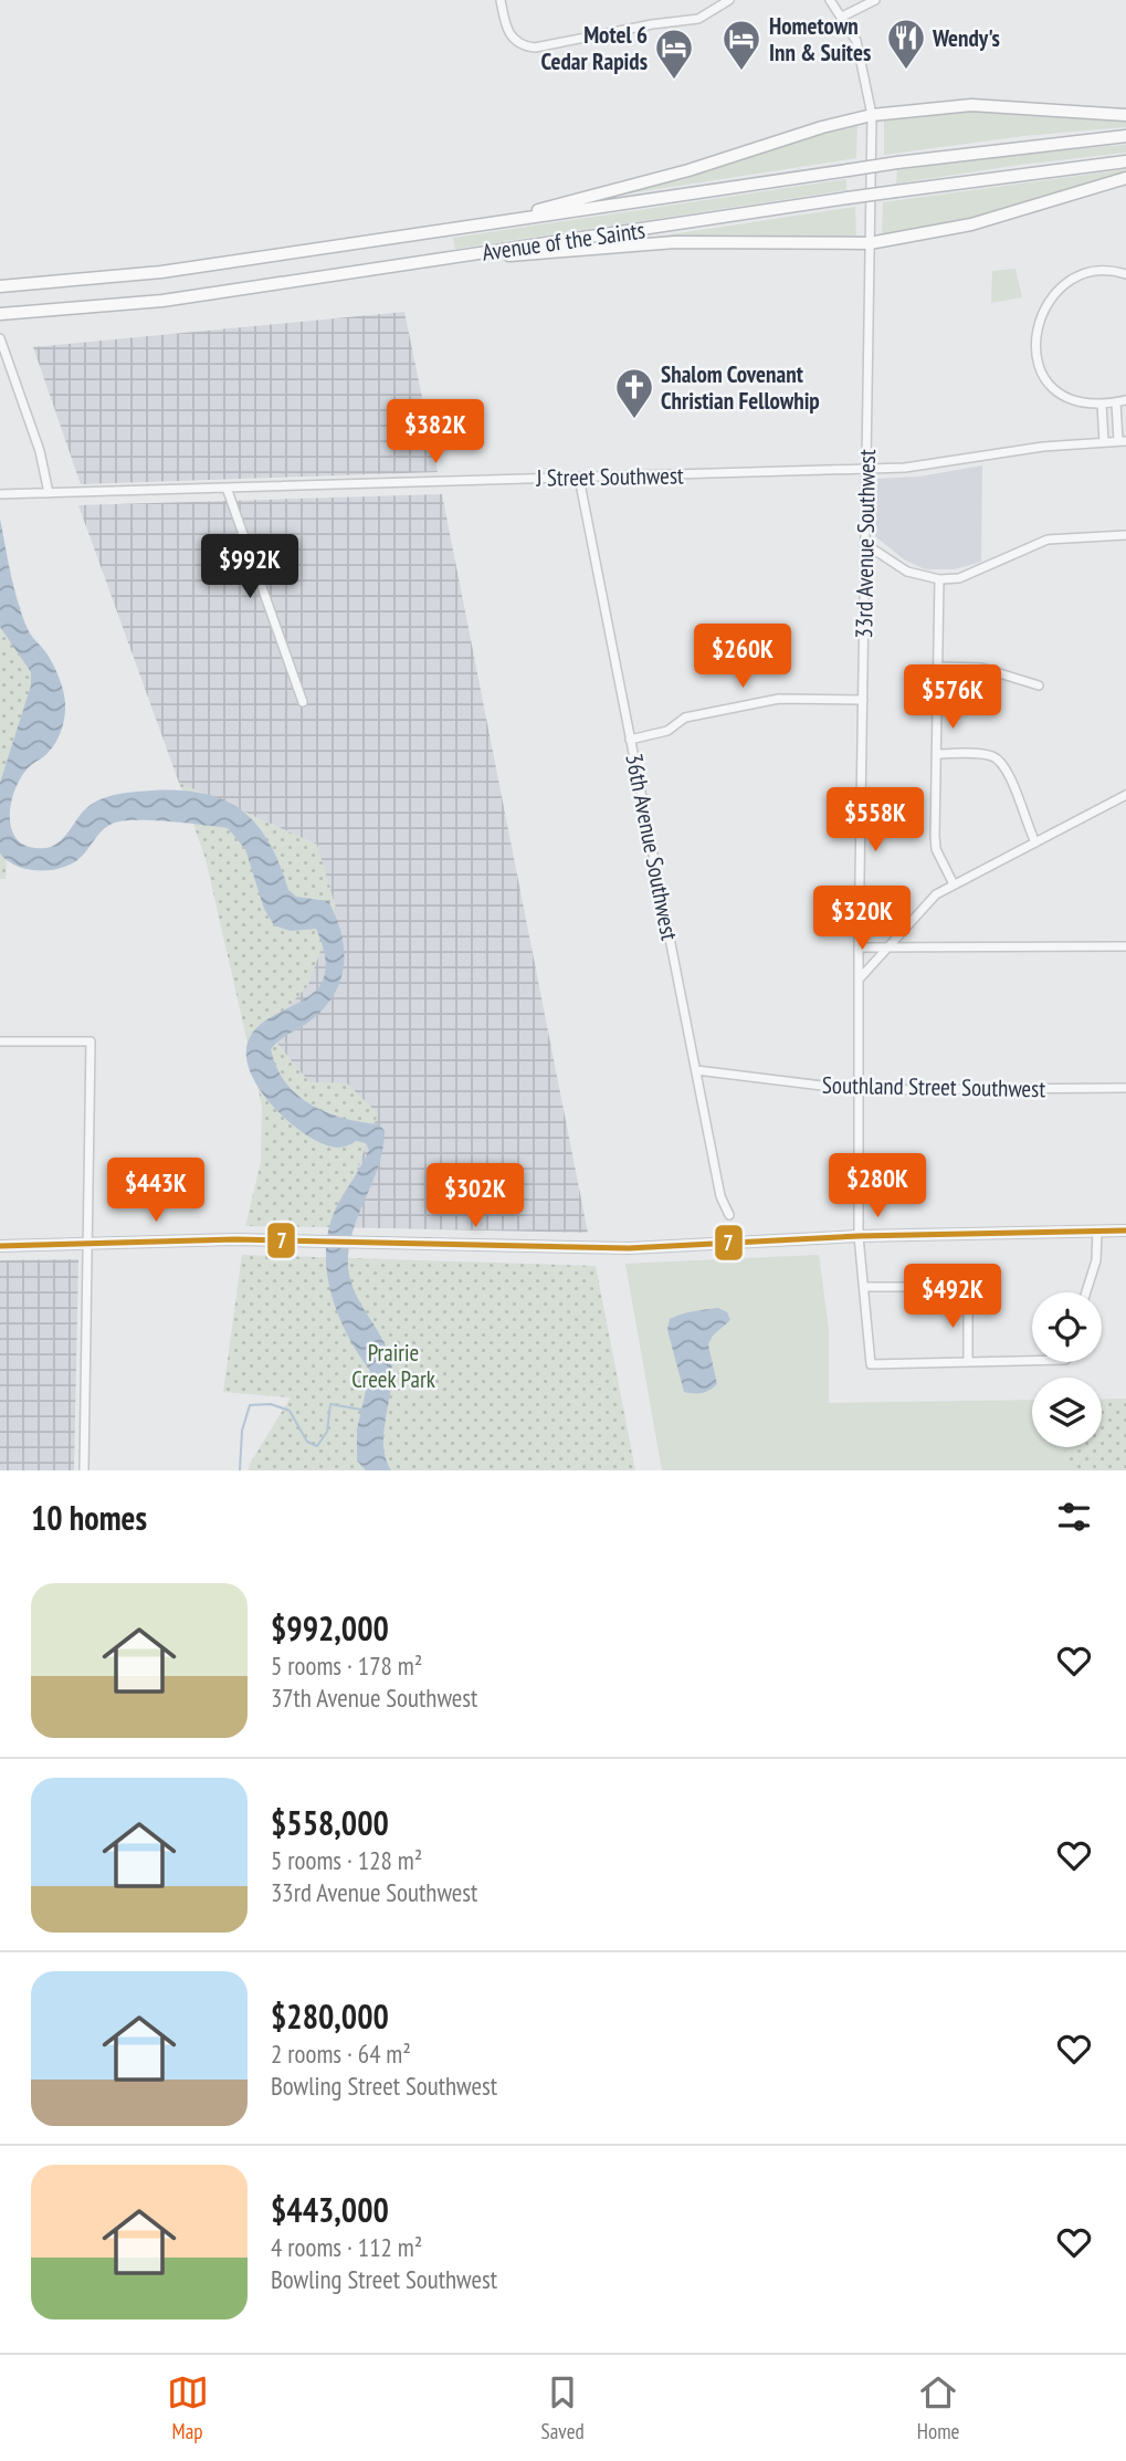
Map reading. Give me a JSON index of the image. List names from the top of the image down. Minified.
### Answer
{"streets":{"highway":["Avenue of the Saints"],"street":["J Street Southwest","33rd Avenue Southwest","36th Avenue Southwest","Southland Street Southwest"]},"crossings":[["J Street Southwest","33rd Avenue Southwest"],["J Street Southwest","36th Avenue Southwest"],["33rd Avenue Southwest","Southland Street Southwest"],["36th Avenue Southwest","Southland Street Southwest"]],"parks":["Prairie Creek Park"],"places":{"restaurant":["Wendy's"],"hotel":["Hometown Inn & Suites","Motel 6 Cedar Rapids"],"church":["Shalom Covenant Christian Fellowhip"]},"lines":["transit line 7"],"page":{"price":["$382K","$992K","$260K","$576K","$558K","$320K","$280K","$443K","$302K","$492K"],"heading":"10 homes","list":[{"name":"$992,000","note":"5 rooms · 178 m² · 37th Avenue Southwest"},{"name":"$558,000","note":"5 rooms · 128 m² · 33rd Avenue Southwest"},{"name":"$280,000","note":"2 rooms · 64 m² · Bowling Street Southwest"},{"name":"$443,000","note":"4 rooms · 112 m² · Bowling Street Southwest"}],"tabs":["Map","Saved","Home"]}}
